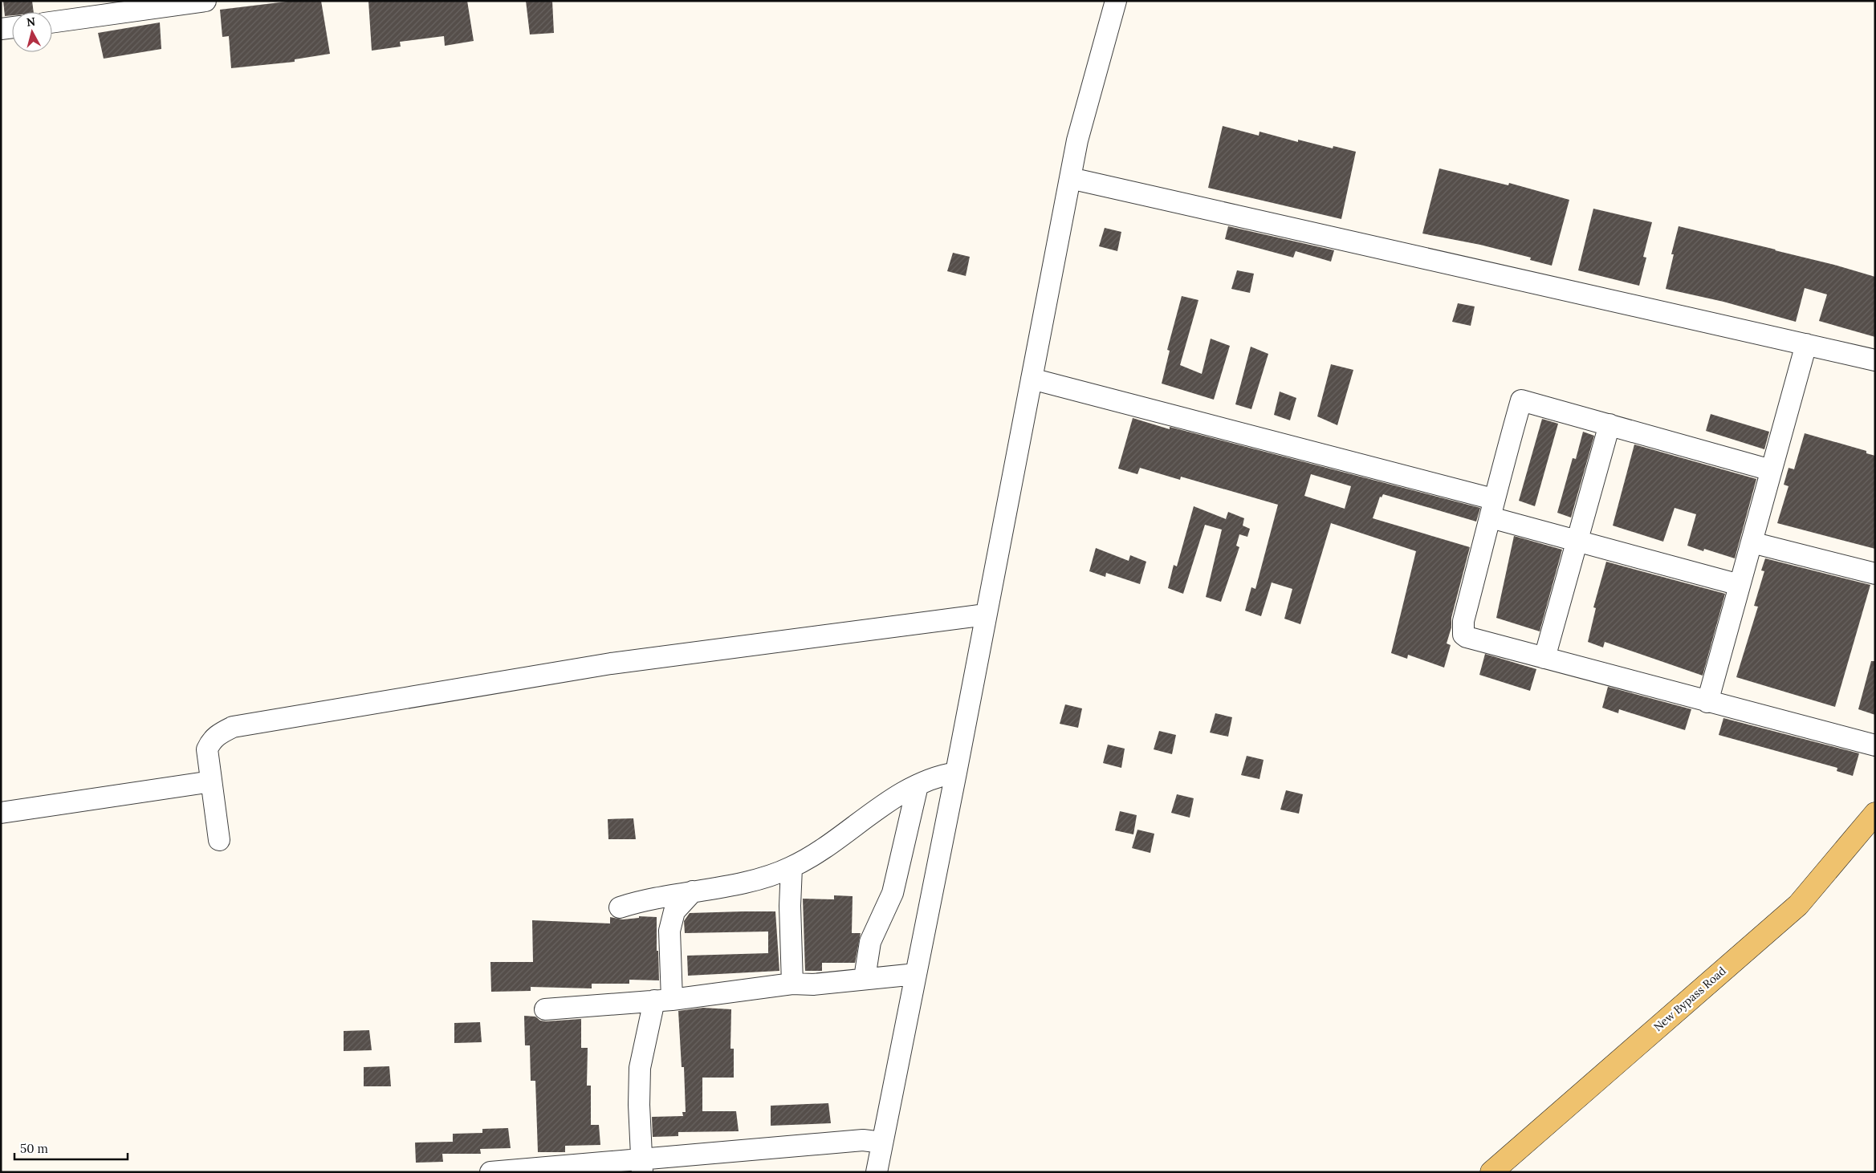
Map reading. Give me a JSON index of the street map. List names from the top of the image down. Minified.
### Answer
{"streets":{"main road":["New Bypass Road"]},"scale_bar":"50 m","north":"top"}
